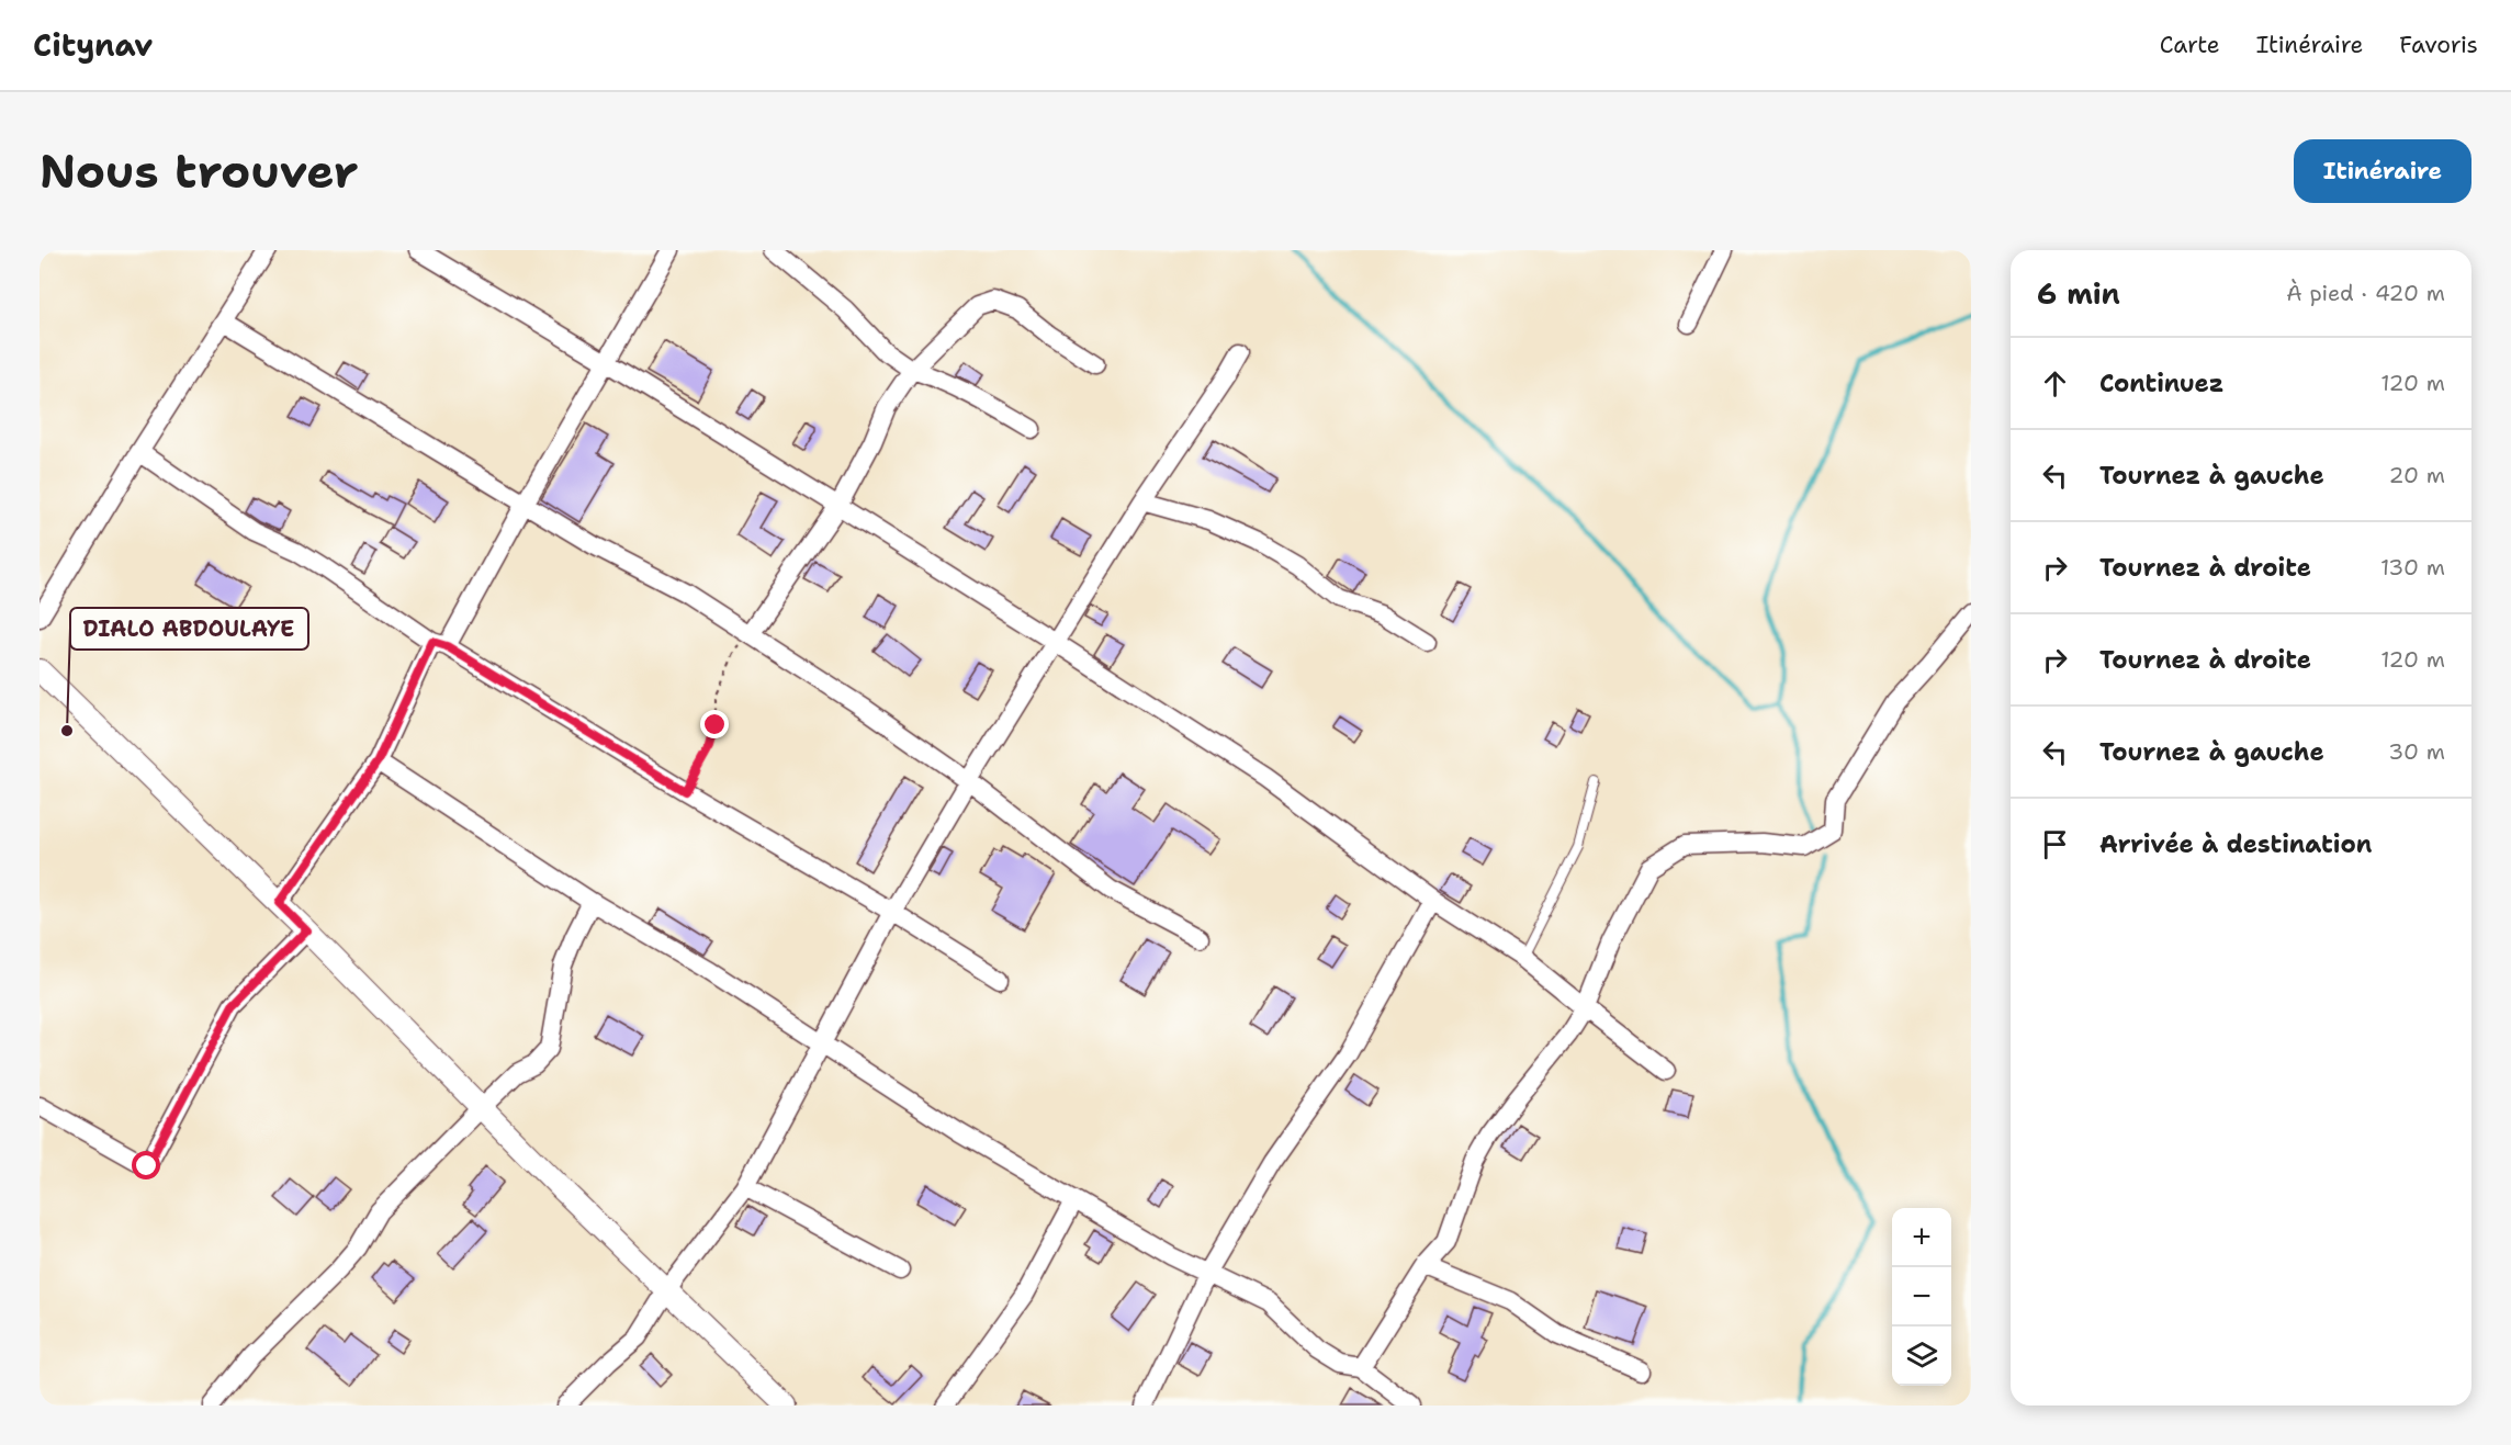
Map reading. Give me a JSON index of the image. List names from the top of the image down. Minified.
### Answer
{"places":["DIALO ABDOULAYE"],"page":{"header":"Citynav","nav":["Carte","Itinéraire","Favoris"],"buttons":"Itinéraire","title":"Nous trouver","heading":["6 min","À pied · 420 m"],"list":[["Continuez","120 m"],["Tournez à gauche","20 m"],["Tournez à droite","130 m"],["Tournez à droite","120 m"],["Tournez à gauche","30 m"],"Arrivée à destination"],"map_buttons":["+","−"]}}
